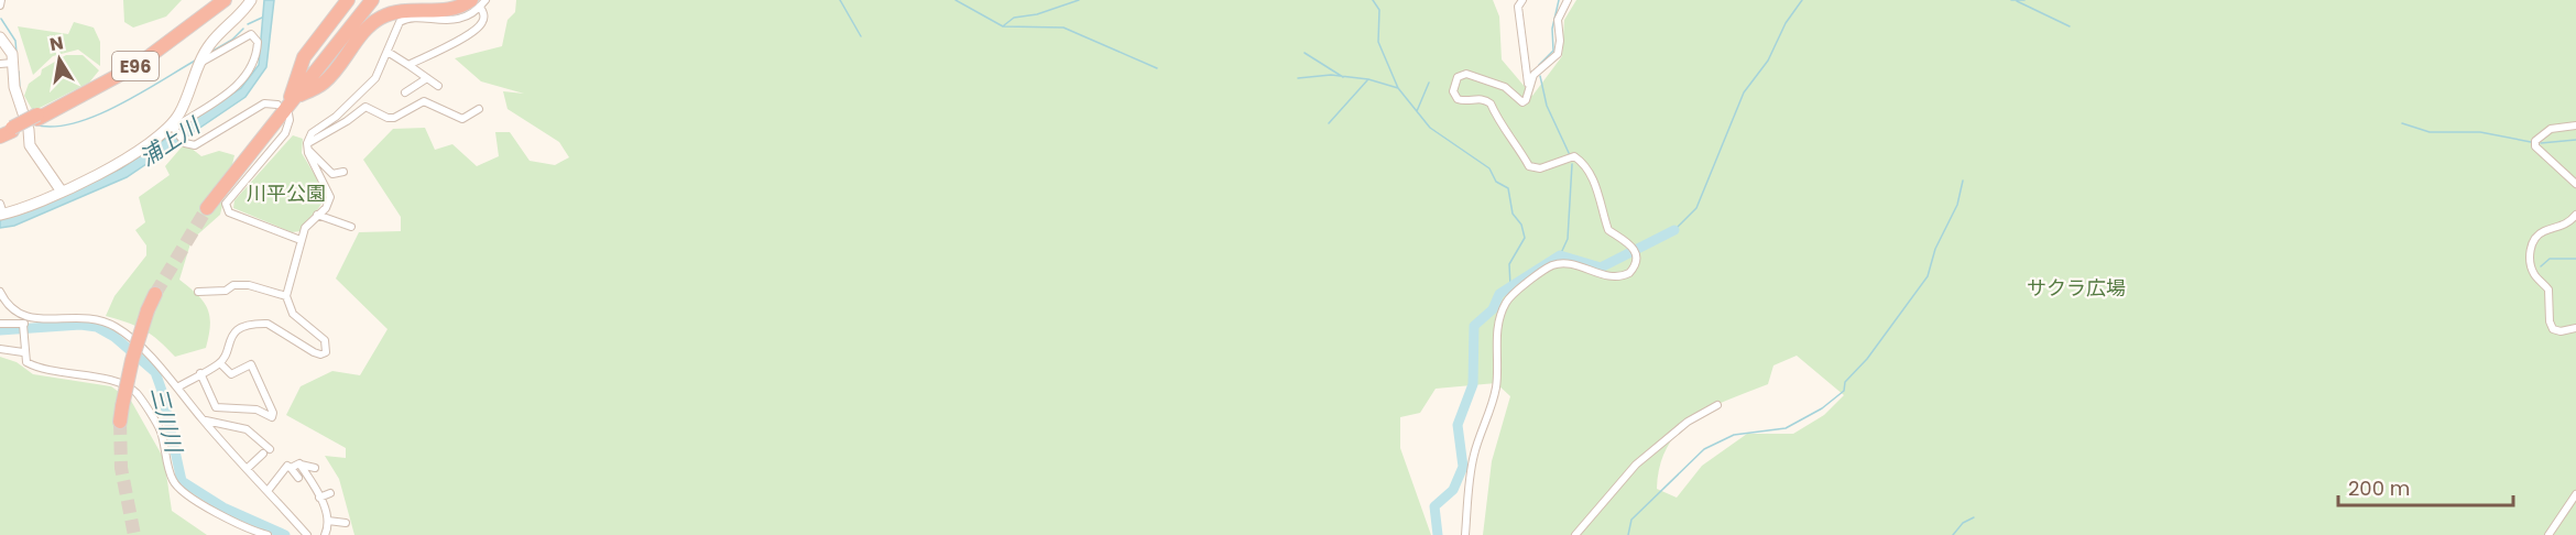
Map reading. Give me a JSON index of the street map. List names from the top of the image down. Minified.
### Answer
{"streets":{"highway":["E96"]},"water":["浦上川","三川川"],"parks":["川平公園","サクラ広場"],"scale_bar":"200 m","north":"top"}
